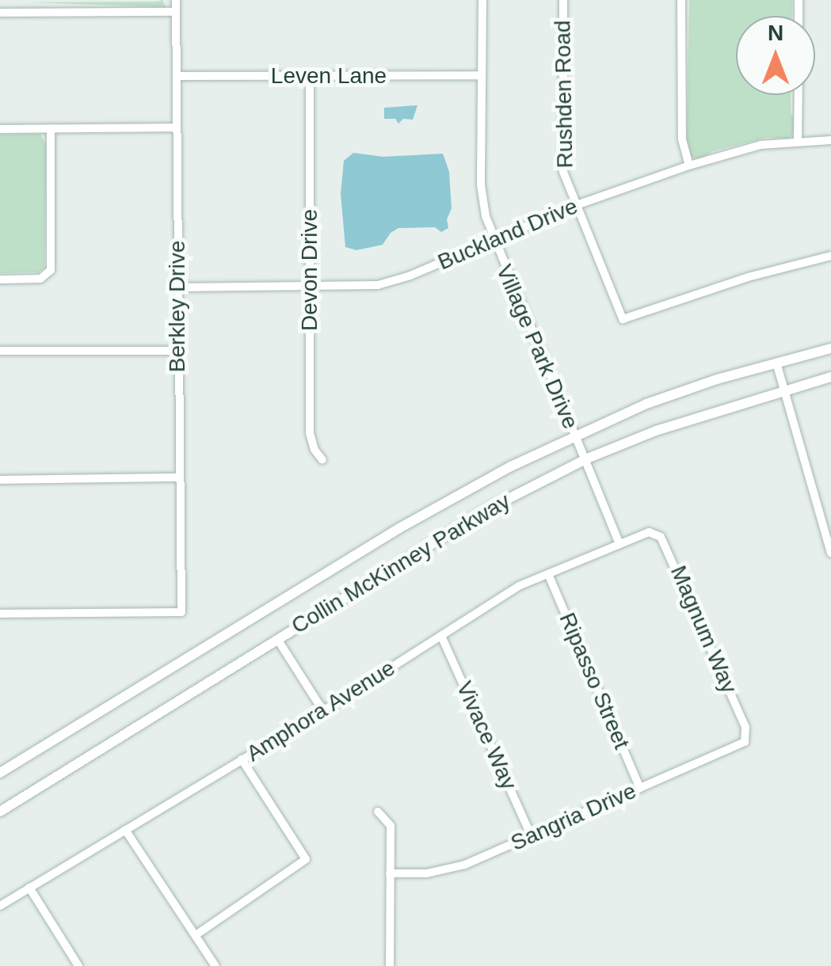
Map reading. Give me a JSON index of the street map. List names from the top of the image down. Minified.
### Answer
{"streets":{"street":["Leven Lane","Rushden Road","Buckland Drive","Devon Drive","Berkley Drive","Village Park Drive","Collin McKinney Parkway","Magnum Way","Ripasso Street","Amphora Avenue","Vivace Way","Sangria Drive"]},"crossings":[["Leven Lane","Devon Drive"],["Leven Lane","Berkley Drive"],["Leven Lane","Village Park Drive"],["Rushden Road","Buckland Drive"],["Buckland Drive","Devon Drive"],["Buckland Drive","Berkley Drive"],["Buckland Drive","Village Park Drive"],["Village Park Drive","Collin McKinney Parkway"],["Village Park Drive","Amphora Avenue"],["Magnum Way","Amphora Avenue"],["Magnum Way","Sangria Drive"],["Ripasso Street","Amphora Avenue"],["Ripasso Street","Sangria Drive"],["Amphora Avenue","Vivace Way"],["Vivace Way","Sangria Drive"]],"north":"top"}
